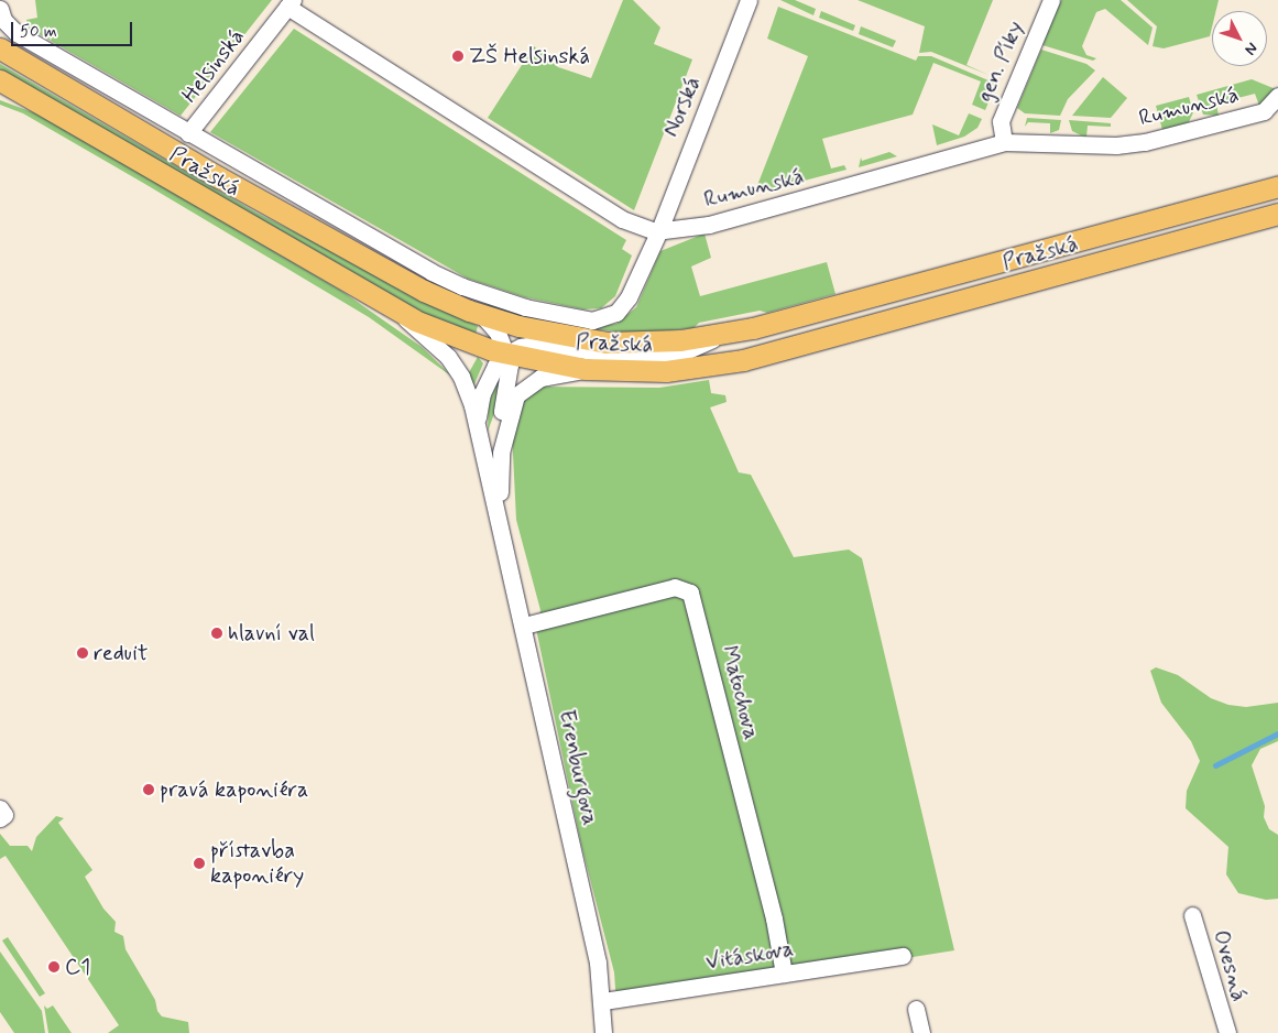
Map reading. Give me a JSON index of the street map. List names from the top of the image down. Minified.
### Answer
{"streets":{"main road":["Pražská"],"street":["gen. Píky","Helsinská","Norská","Rumunská","Matochova","Erenburgova","Vitáskova","Ovesná"]},"crossings":[["gen. Píky","Rumunská"],["Helsinská","Rumunská"],["Helsinská","Pražská"],["Norská","Rumunská"],["Norská","Pražská"],["Rumunská","Pražská"],["Pražská","Erenburgova"],["Matochova","Erenburgova"],["Matochova","Vitáskova"],["Erenburgova","Vitáskova"]],"places":["ZŠ Helsinská","hlavní val","reduit","pravá kaponiéra","přístavba kaponiéry","C1"],"scale_bar":"50 m","north":"bottom right"}
